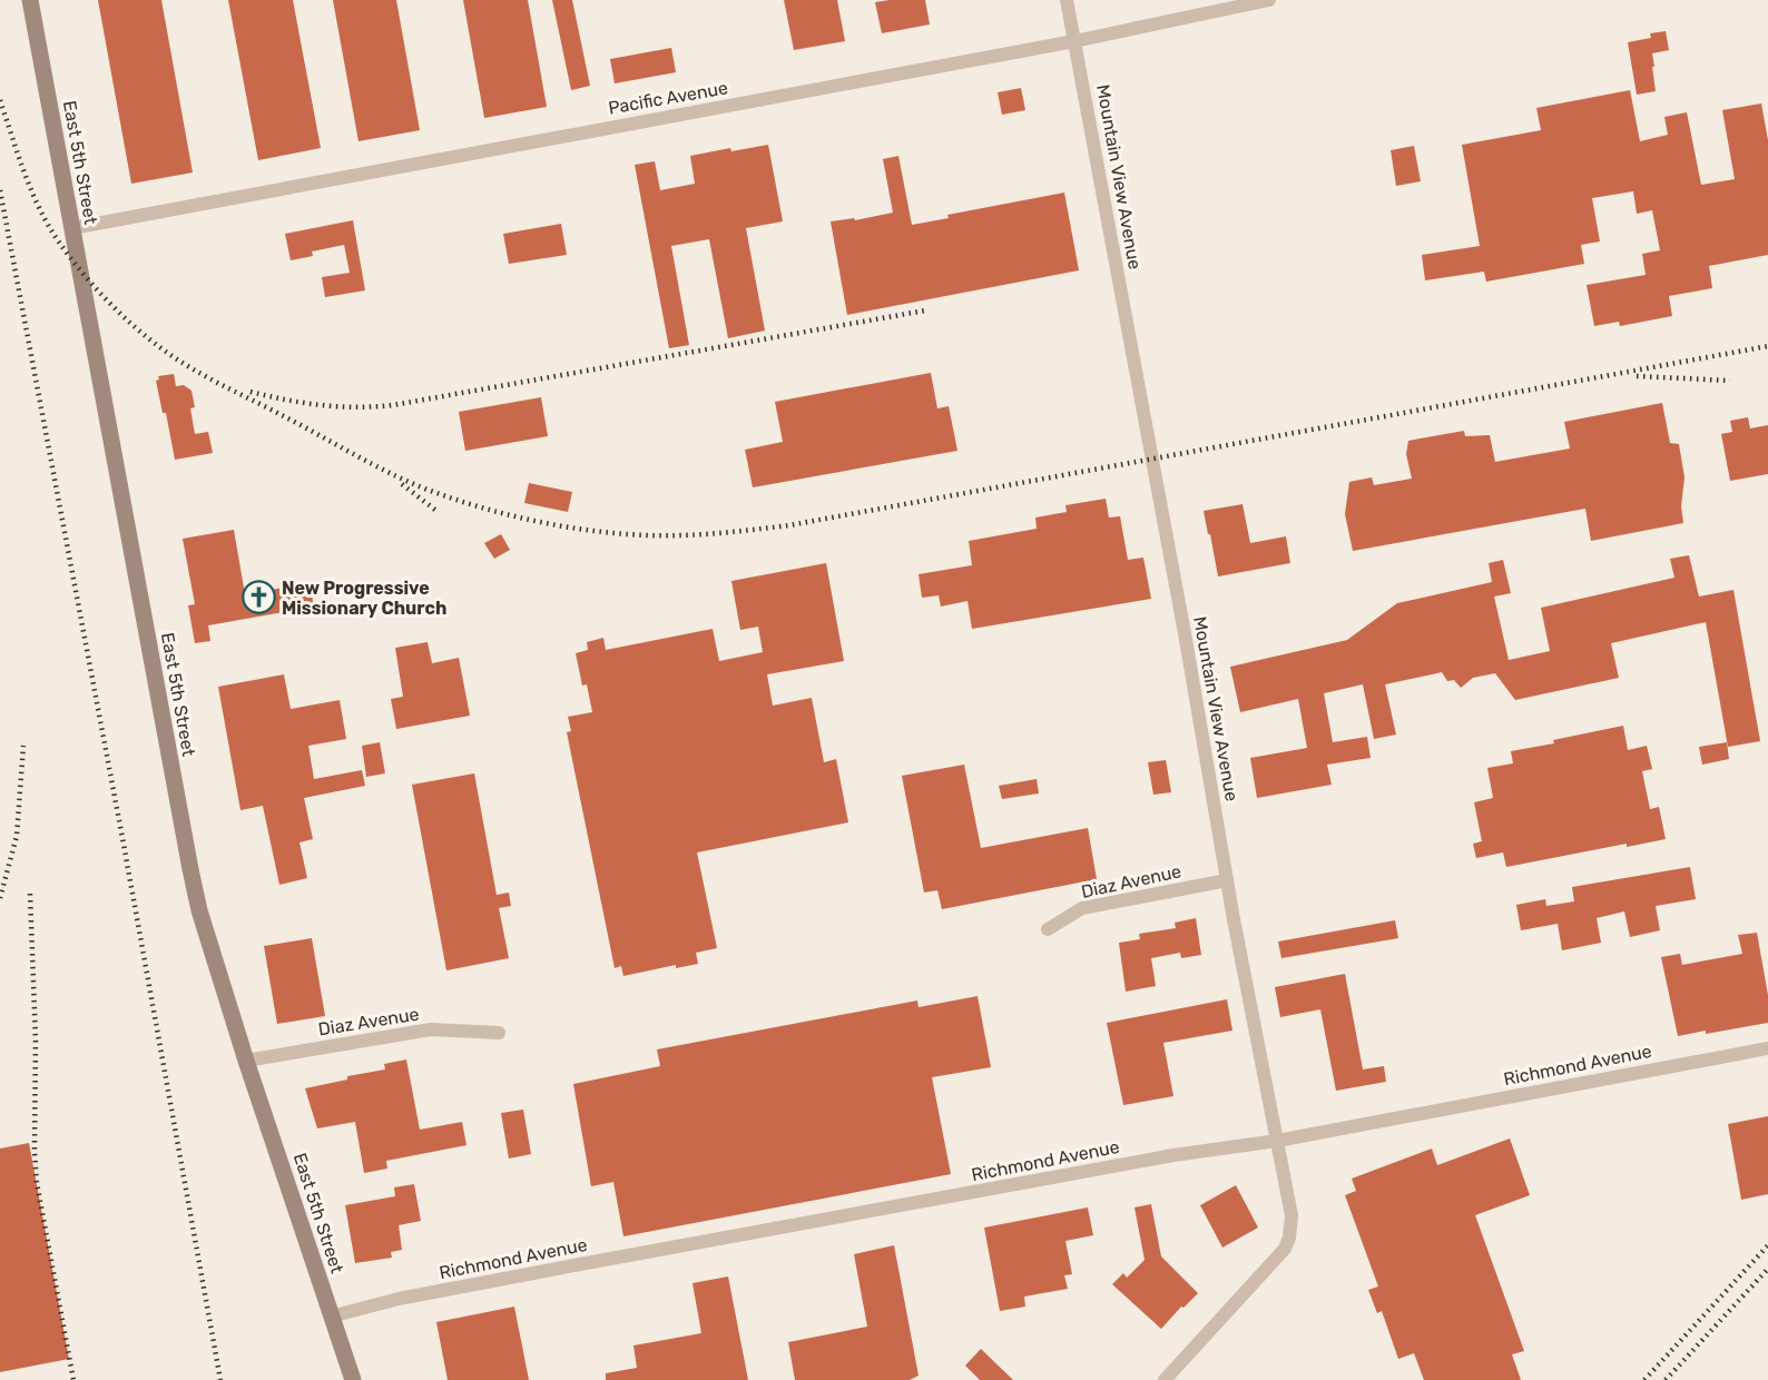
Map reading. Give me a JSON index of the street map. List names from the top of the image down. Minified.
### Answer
{"streets":{"main road":["East 5th Street"],"street":["Pacific Avenue","Mountain View Avenue","Diaz Avenue","Richmond Avenue"]},"crossings":[["Pacific Avenue","East 5th Street"],["Pacific Avenue","Mountain View Avenue"],["East 5th Street","Diaz Avenue"],["East 5th Street","Richmond Avenue"],["Mountain View Avenue","Diaz Avenue"],["Mountain View Avenue","Richmond Avenue"]],"places":{"church":["New Progressive Missionary Church"]}}
